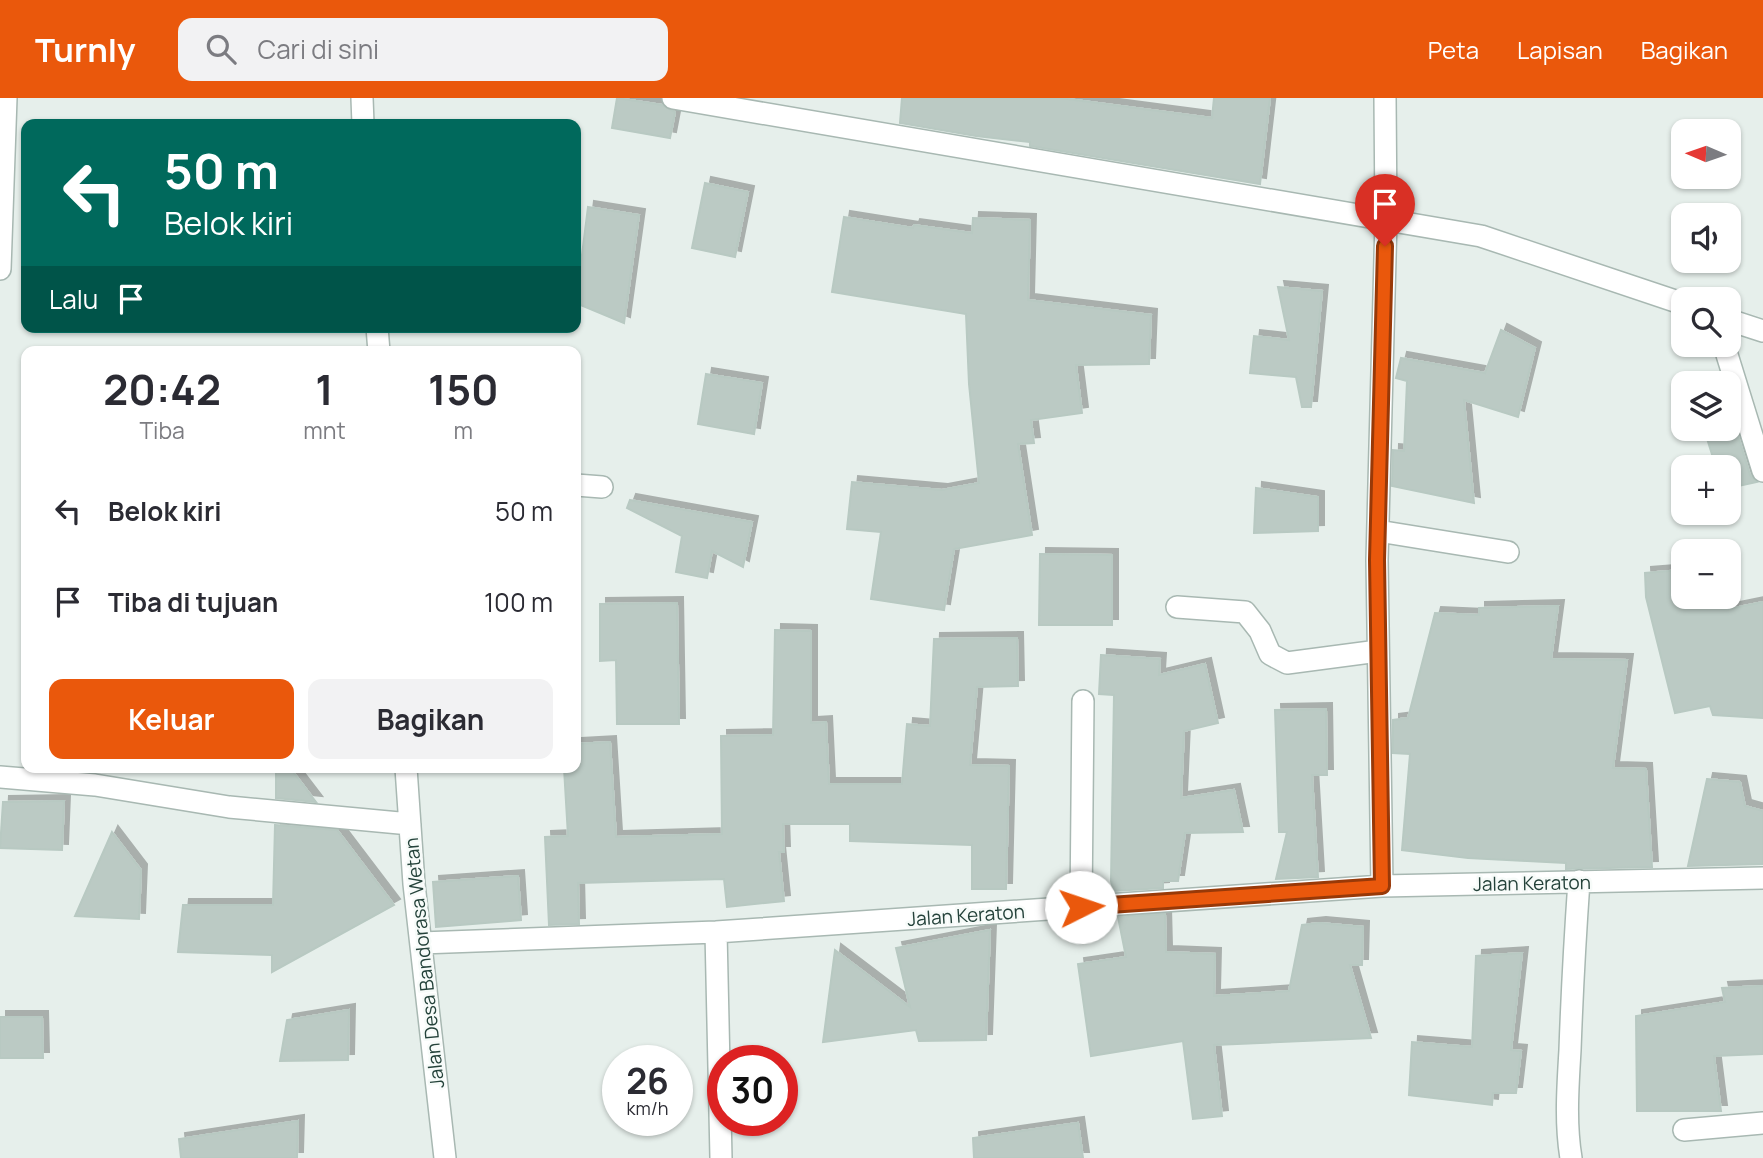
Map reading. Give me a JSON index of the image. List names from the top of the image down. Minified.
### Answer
{"streets":{"street":["Jalan Keraton","Jalan Desa Bandorasa Wetan"]},"crossings":[["Jalan Keraton","Jalan Desa Bandorasa Wetan"]],"north":"left","page":{"header":"Turnly","search":"Cari di sini","nav":["Peta","Lapisan","Bagikan"],"map_buttons":["+","−"],"turn":["50 m","Belok kiri"],"then":"Lalu","eta":["20:42","Tiba","1","mnt","150","m"],"list":[{"name":"Belok kiri","value":"50 m"},{"name":"Tiba di tujuan","value":"100 m"}],"buttons":["Keluar","Bagikan"],"speed":"26 km/h","limit":"30"}}
